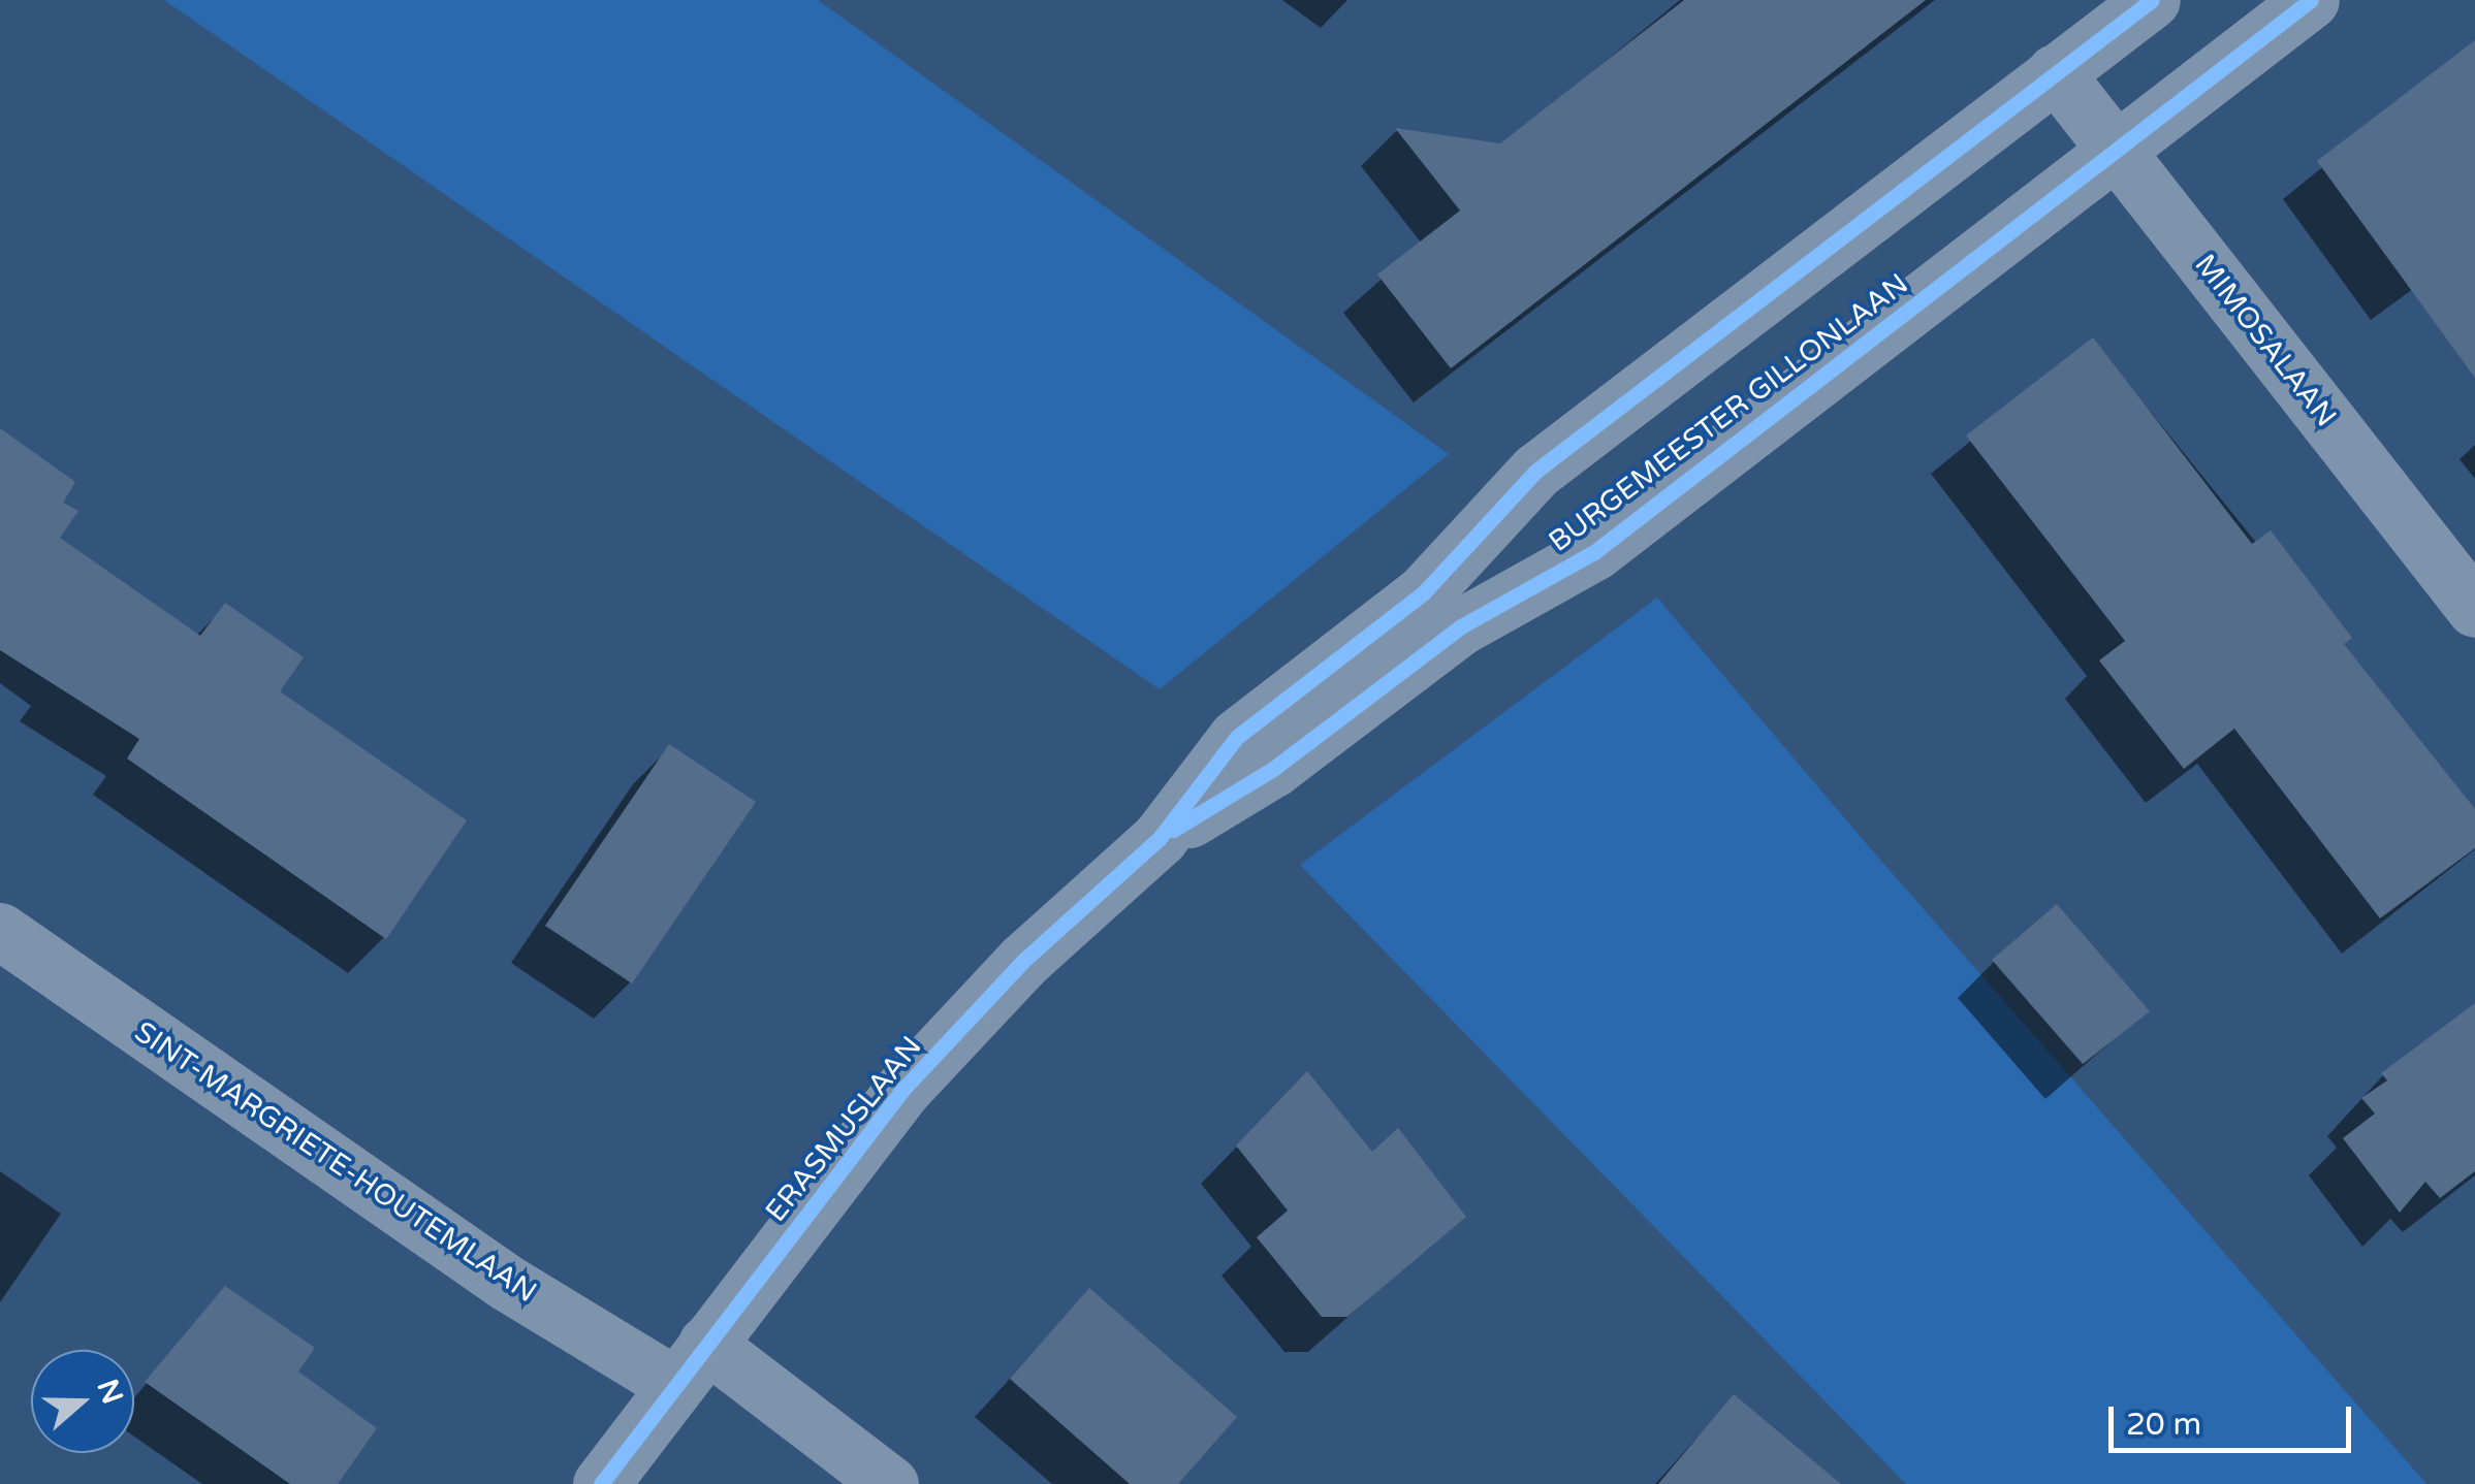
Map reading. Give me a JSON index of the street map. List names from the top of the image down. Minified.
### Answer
{"streets":{"street":["MIMOSALAAN","BURGEMEESTER GILLONLAAN","ERASMUSLAAN","SINT-MARGRIETE-HOUTEMLAAN"]},"crossings":[["MIMOSALAAN","BURGEMEESTER GILLONLAAN"],["BURGEMEESTER GILLONLAAN","ERASMUSLAAN"],["ERASMUSLAAN","SINT-MARGRIETE-HOUTEMLAAN"]],"scale_bar":"20 m","north":"right"}
